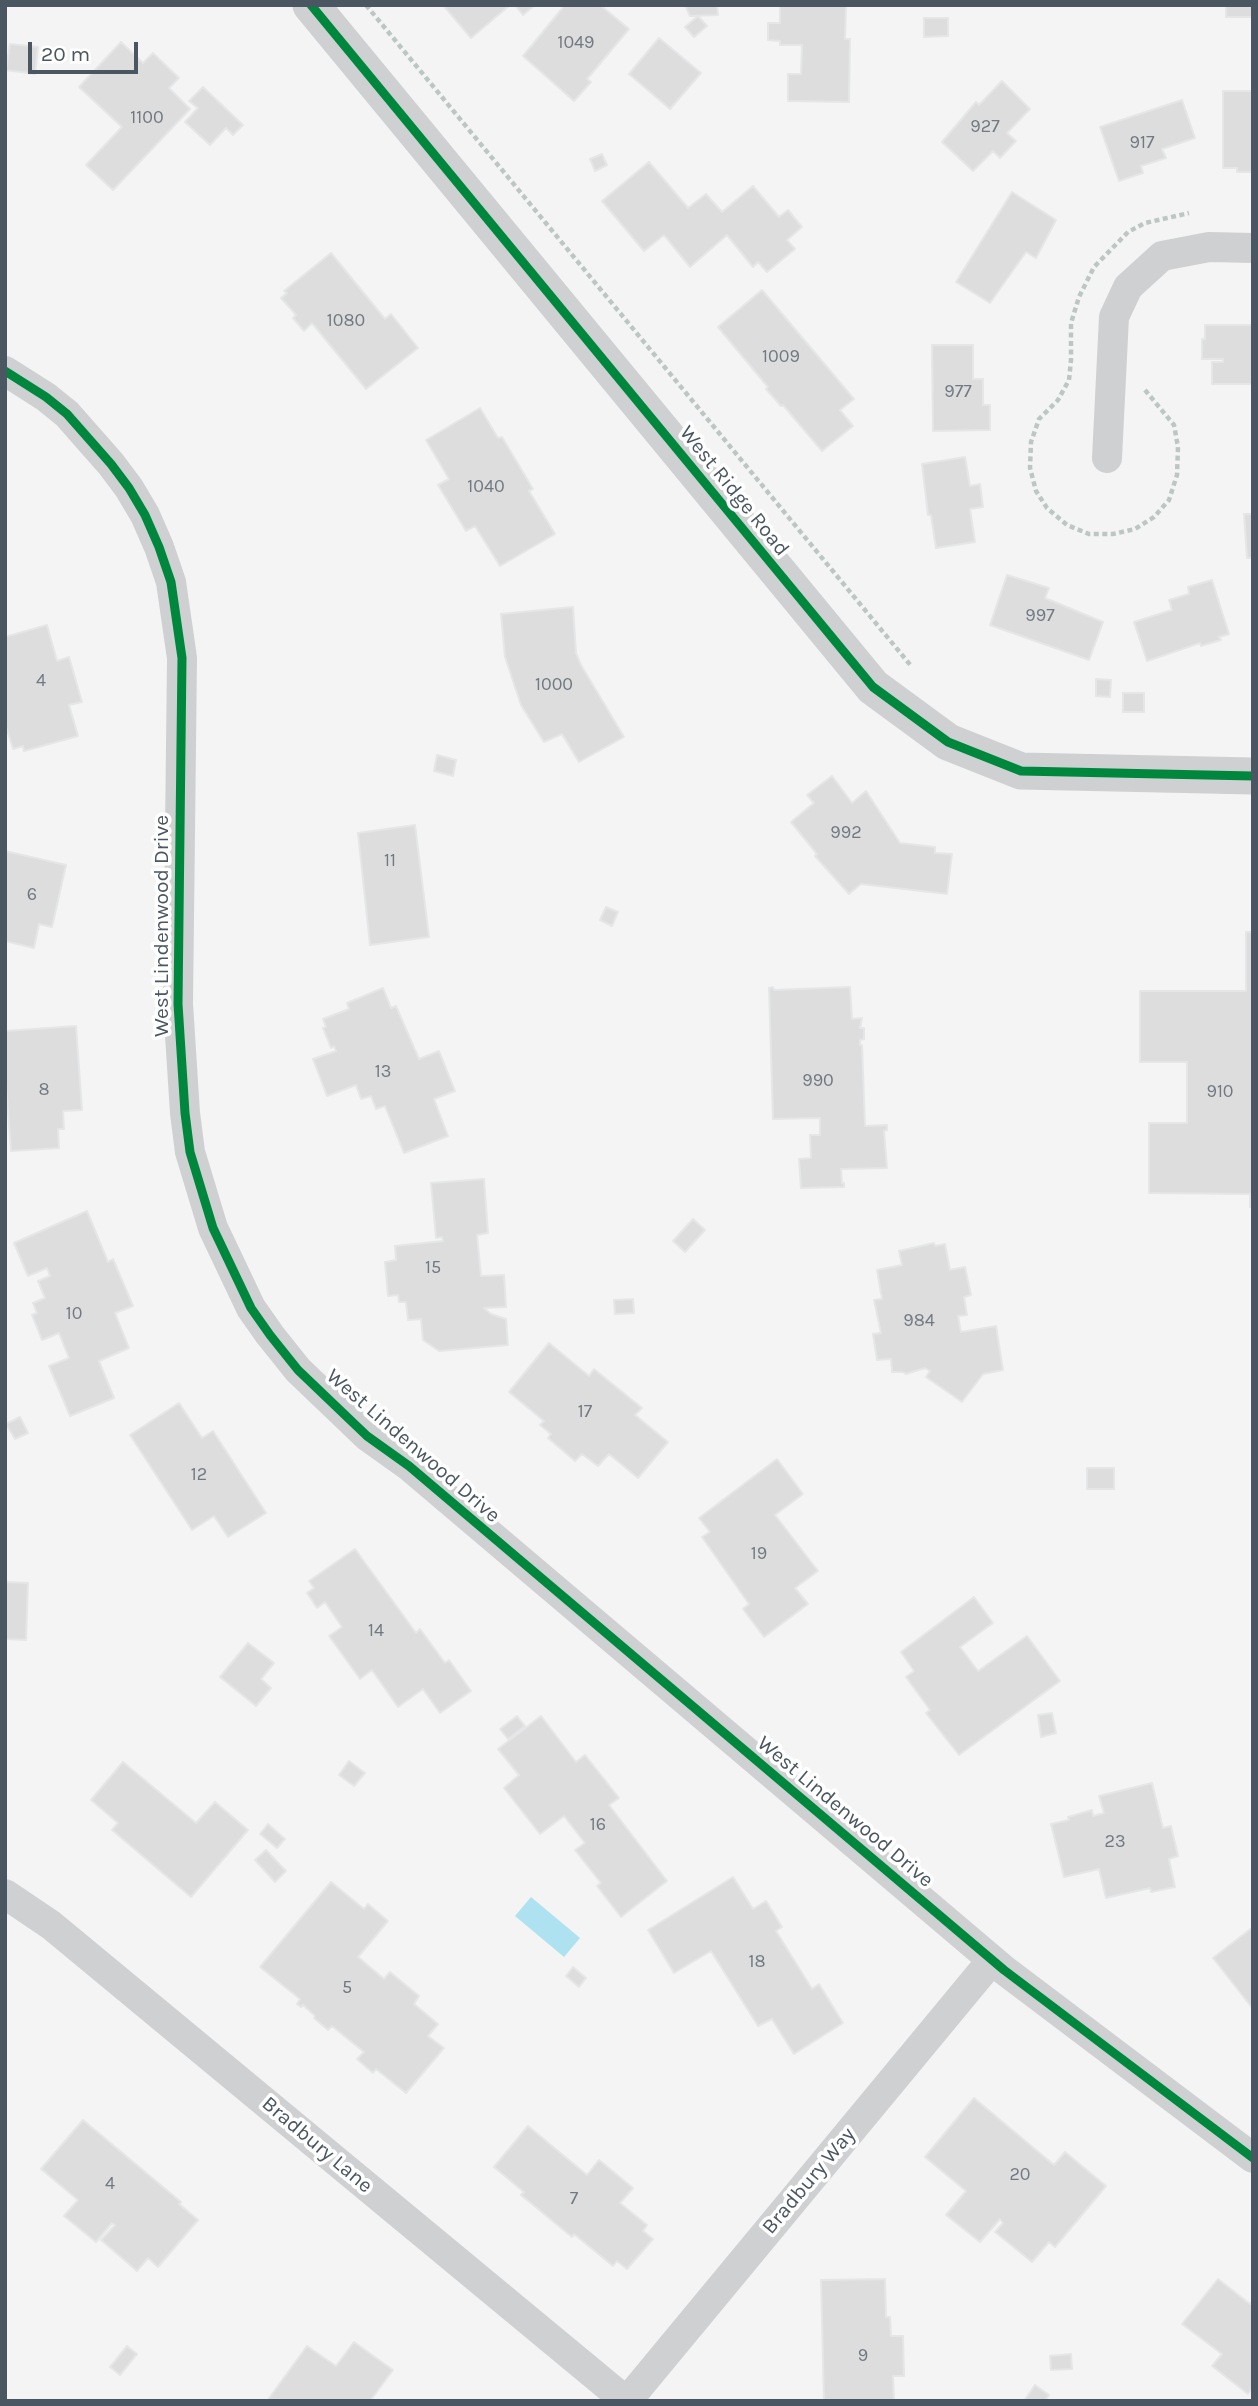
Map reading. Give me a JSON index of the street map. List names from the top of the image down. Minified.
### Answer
{"streets":{"street":["West Ridge Road","West Lindenwood Drive","Bradbury Lane","Bradbury Way"]},"crossings":[["West Lindenwood Drive","Bradbury Way"],["Bradbury Lane","Bradbury Way"]],"house_numbers":["1049","1100","927","917","1080","1009","977","1040","997","4","1000","992","11","6","13","990","8","910","15","10","984","17","12","19","14","16","23","18","5","20","4","7","9"],"scale_bar":"20 m"}
